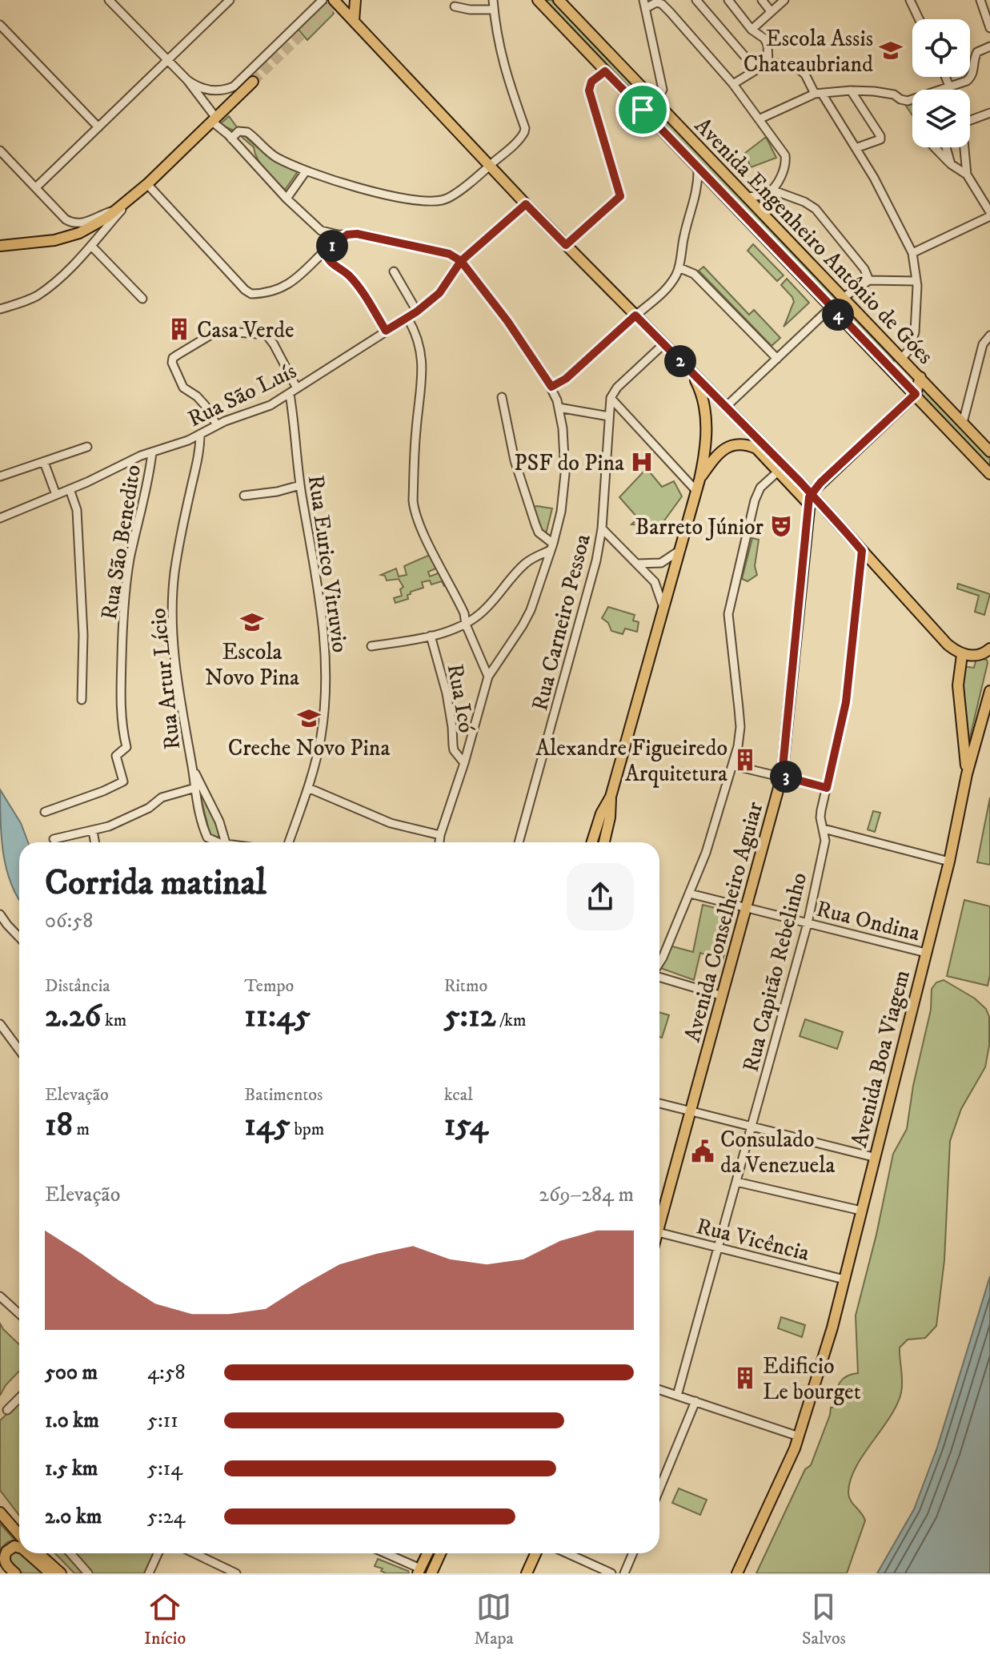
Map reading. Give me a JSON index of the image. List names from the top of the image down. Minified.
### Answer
{"streets":{"main road":["Avenida Engenheiro Antônio de Góes","Avenida Conselheiro Aguiar","Avenida Boa Viagem"],"street":["Rua São Luís","Rua São Benedito","Rua Eurico Vitruvio","Rua Carneiro Pessoa","Rua Artur Lício","Rua Icó","Rua Ondina","Rua Capitão Rebelinho","Rua Vicência"]},"crossings":[["Rua São Luís","Rua São Benedito"],["Rua São Luís","Rua Eurico Vitruvio"],["Rua São Luís","Rua Artur Lício"],["Rua Ondina","Avenida Conselheiro Aguiar"],["Rua Ondina","Rua Capitão Rebelinho"],["Rua Ondina","Avenida Boa Viagem"],["Rua Capitão Rebelinho","Rua Vicência"],["Avenida Boa Viagem","Rua Vicência"]],"places":{"school or university":["Escola Assis Chateaubriand","Escola Novo Pina","Creche Novo Pina"],"building":["Casa Verde","Alexandre Figueiredo Arquitetura","Edificio Le bourget"],"hospital":["PSF do Pina"],"theatre":["Barreto Júnior"],"public building":["Consulado da Venezuela"]},"page":{"pins":["1","4","2","3"],"heading":["Corrida matinal","06:58"],"stats":[["Distância","2.26 km"],["Tempo","11:45"],["Ritmo","5:12 /km"],["Elevação","18 m"],["Batimentos","145 bpm"],["kcal","154"]],"chart":["Elevação","269–284 m"],"list":[{"name":"500 m","note":"4:58"},{"name":"1.0 km","note":"5:11"},{"name":"1.5 km","note":"5:14"},{"name":"2.0 km","note":"5:24"}],"tabs":["Início","Mapa","Salvos"]}}
